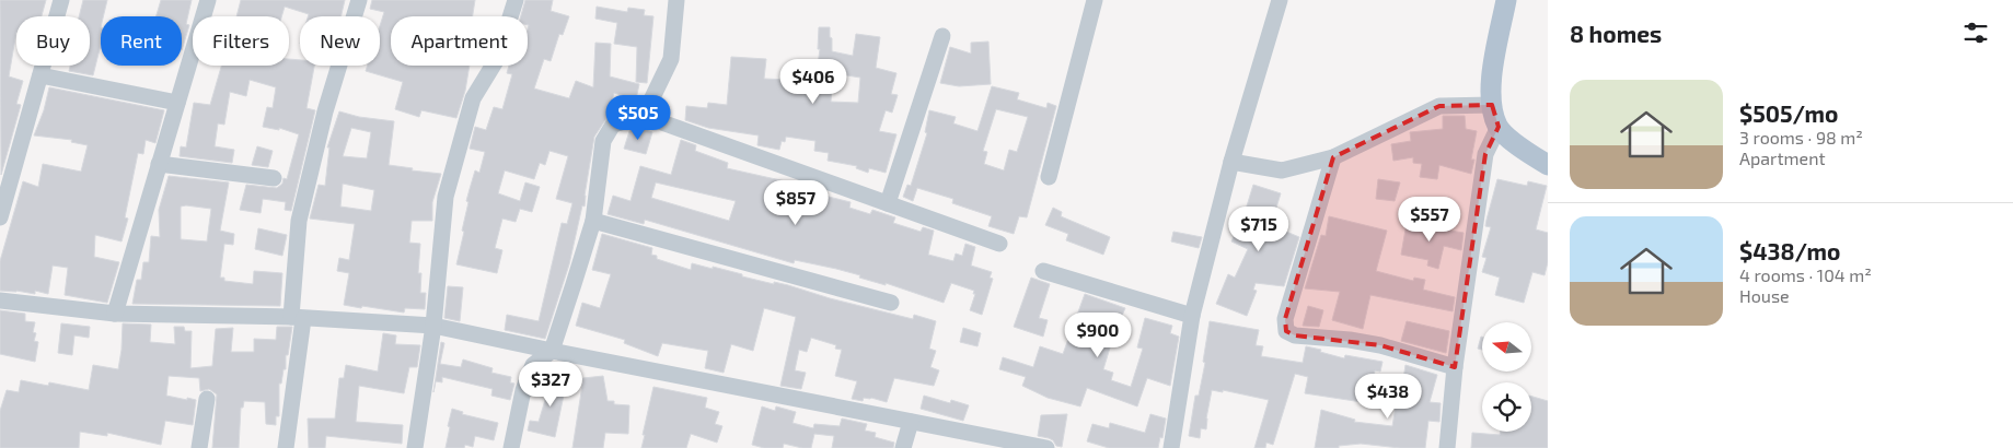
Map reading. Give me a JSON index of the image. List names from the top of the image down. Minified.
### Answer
{"north":"left","page":{"heading":"8 homes","chip":["Buy","Rent","Filters","New","Apartment"],"price":["$406","$505","$857","$557","$715","$900","$327","$438"],"list":[{"name":"$505/mo","note":"3 rooms · 98 m² · Apartment"},{"name":"$438/mo","note":"4 rooms · 104 m² · House"}]}}
